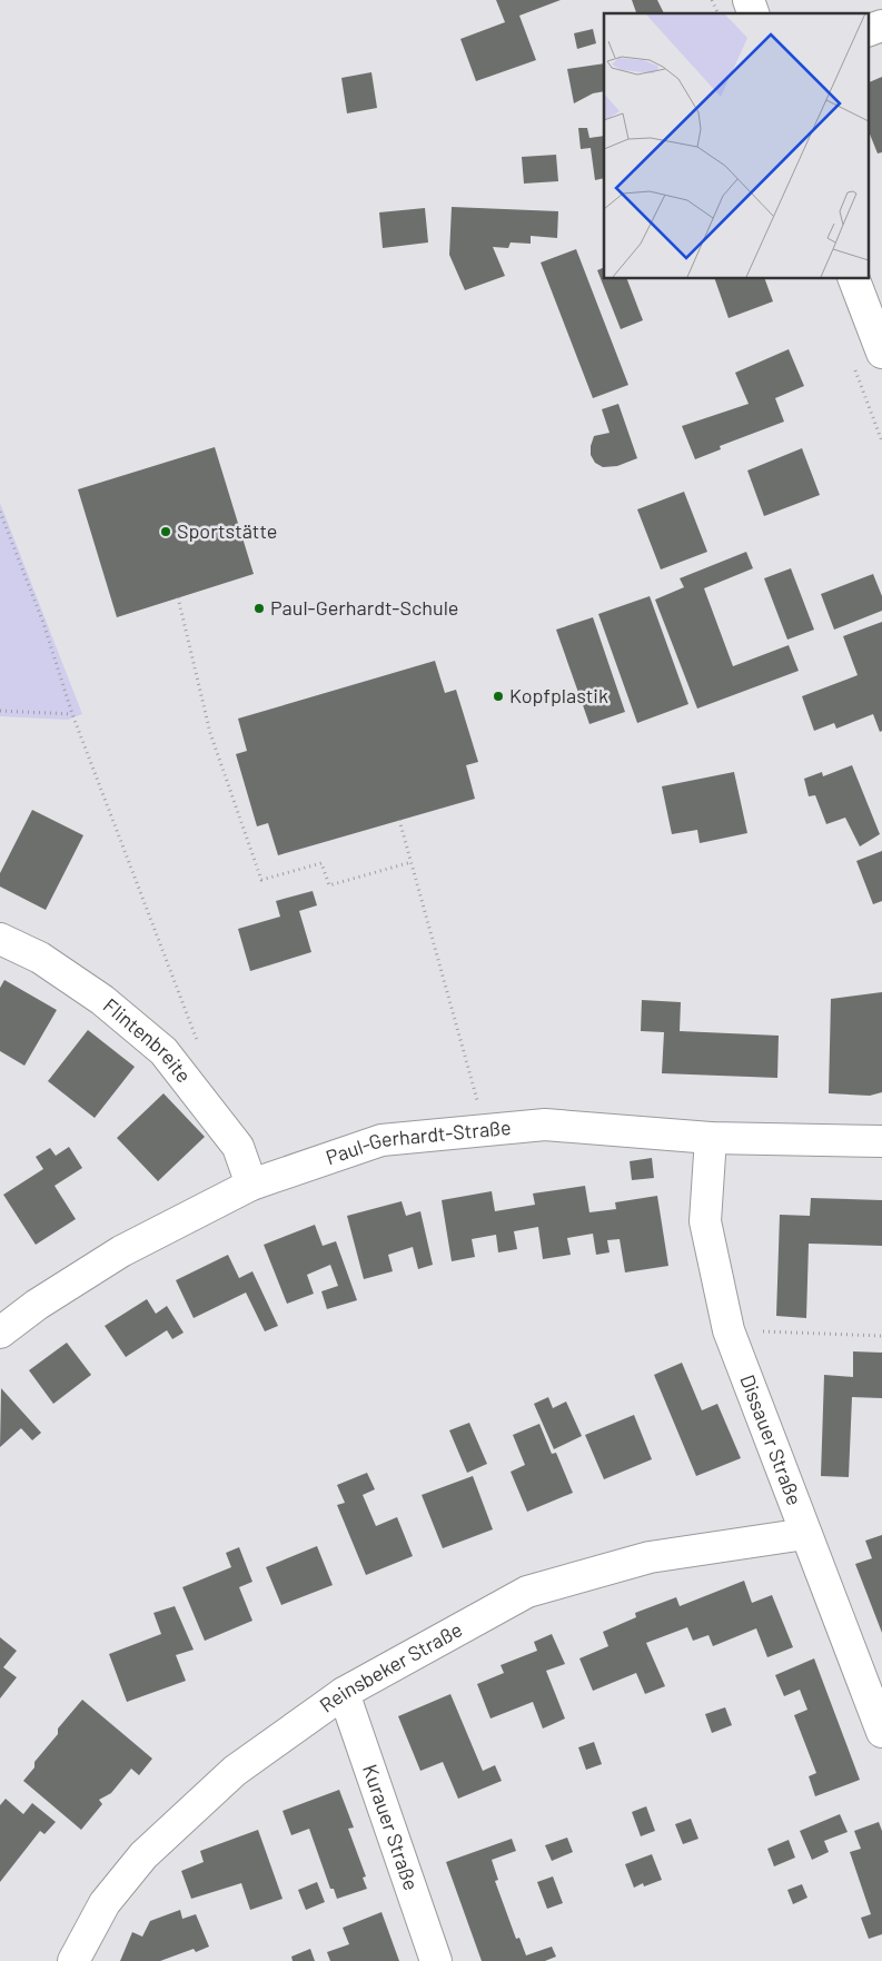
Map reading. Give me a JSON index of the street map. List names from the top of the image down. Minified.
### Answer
{"streets":{"street":["Flintenbreite","Paul-Gerhardt-Straße","Dissauer Straße","Reinsbeker Straße","Kurauer Straße"]},"crossings":[["Flintenbreite","Paul-Gerhardt-Straße"],["Paul-Gerhardt-Straße","Dissauer Straße"],["Dissauer Straße","Reinsbeker Straße"],["Reinsbeker Straße","Kurauer Straße"]],"places":["Sportstätte","Paul-Gerhardt-Schule","Kopfplastik"]}
